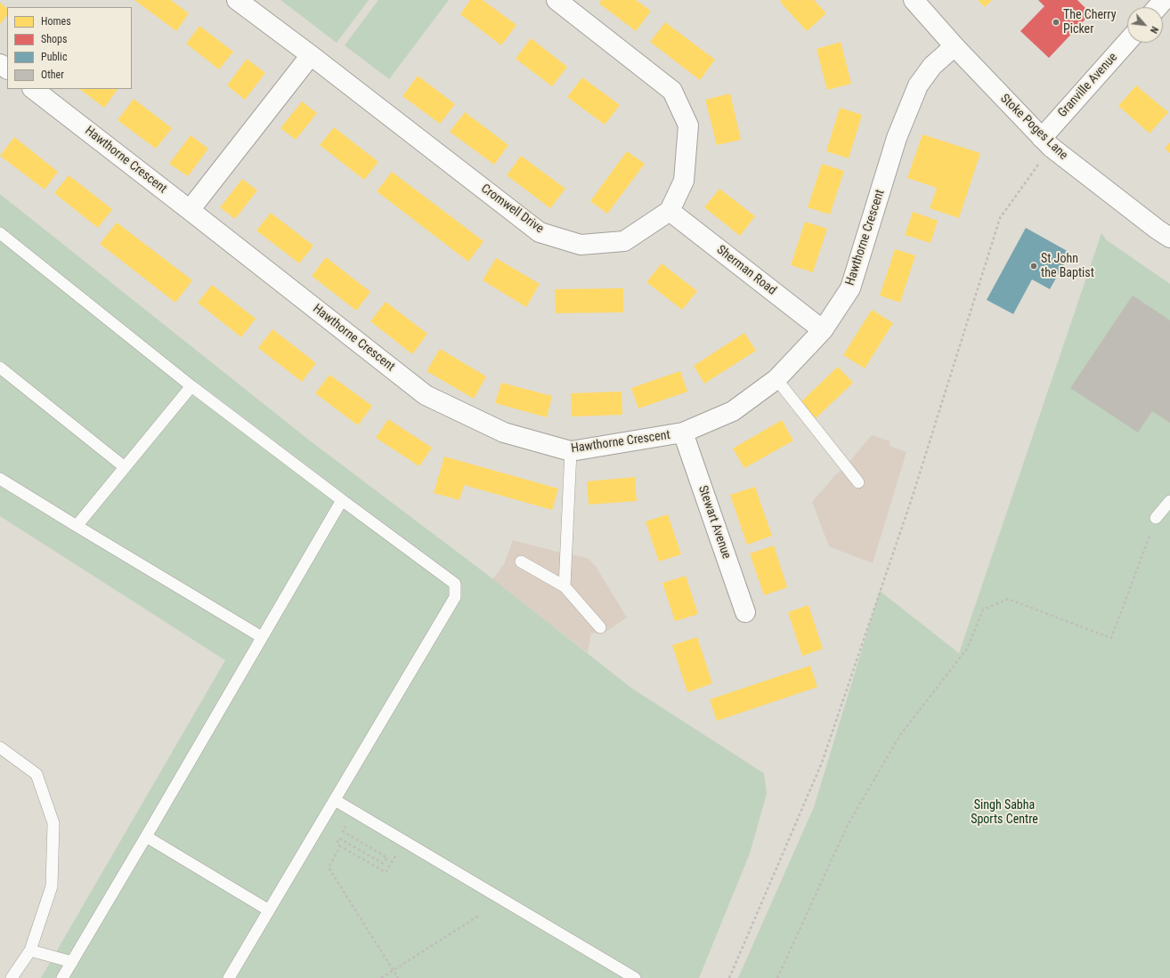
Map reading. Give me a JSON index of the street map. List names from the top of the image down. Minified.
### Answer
{"streets":{"street":["Granville Avenue","Stoke Poges Lane","Hawthorne Crescent","Cromwell Drive","Sherman Road","Stewart Avenue"]},"crossings":[["Granville Avenue","Stoke Poges Lane"],["Stoke Poges Lane","Hawthorne Crescent"],["Hawthorne Crescent","Sherman Road"],["Hawthorne Crescent","Stewart Avenue"],["Cromwell Drive","Sherman Road"]],"parks":["Singh Sabha Sports Centre"],"places":["The Cherry Picker","St John the Baptist"],"legend":["Homes","Shops","Public","Other"],"north":"bottom right"}
